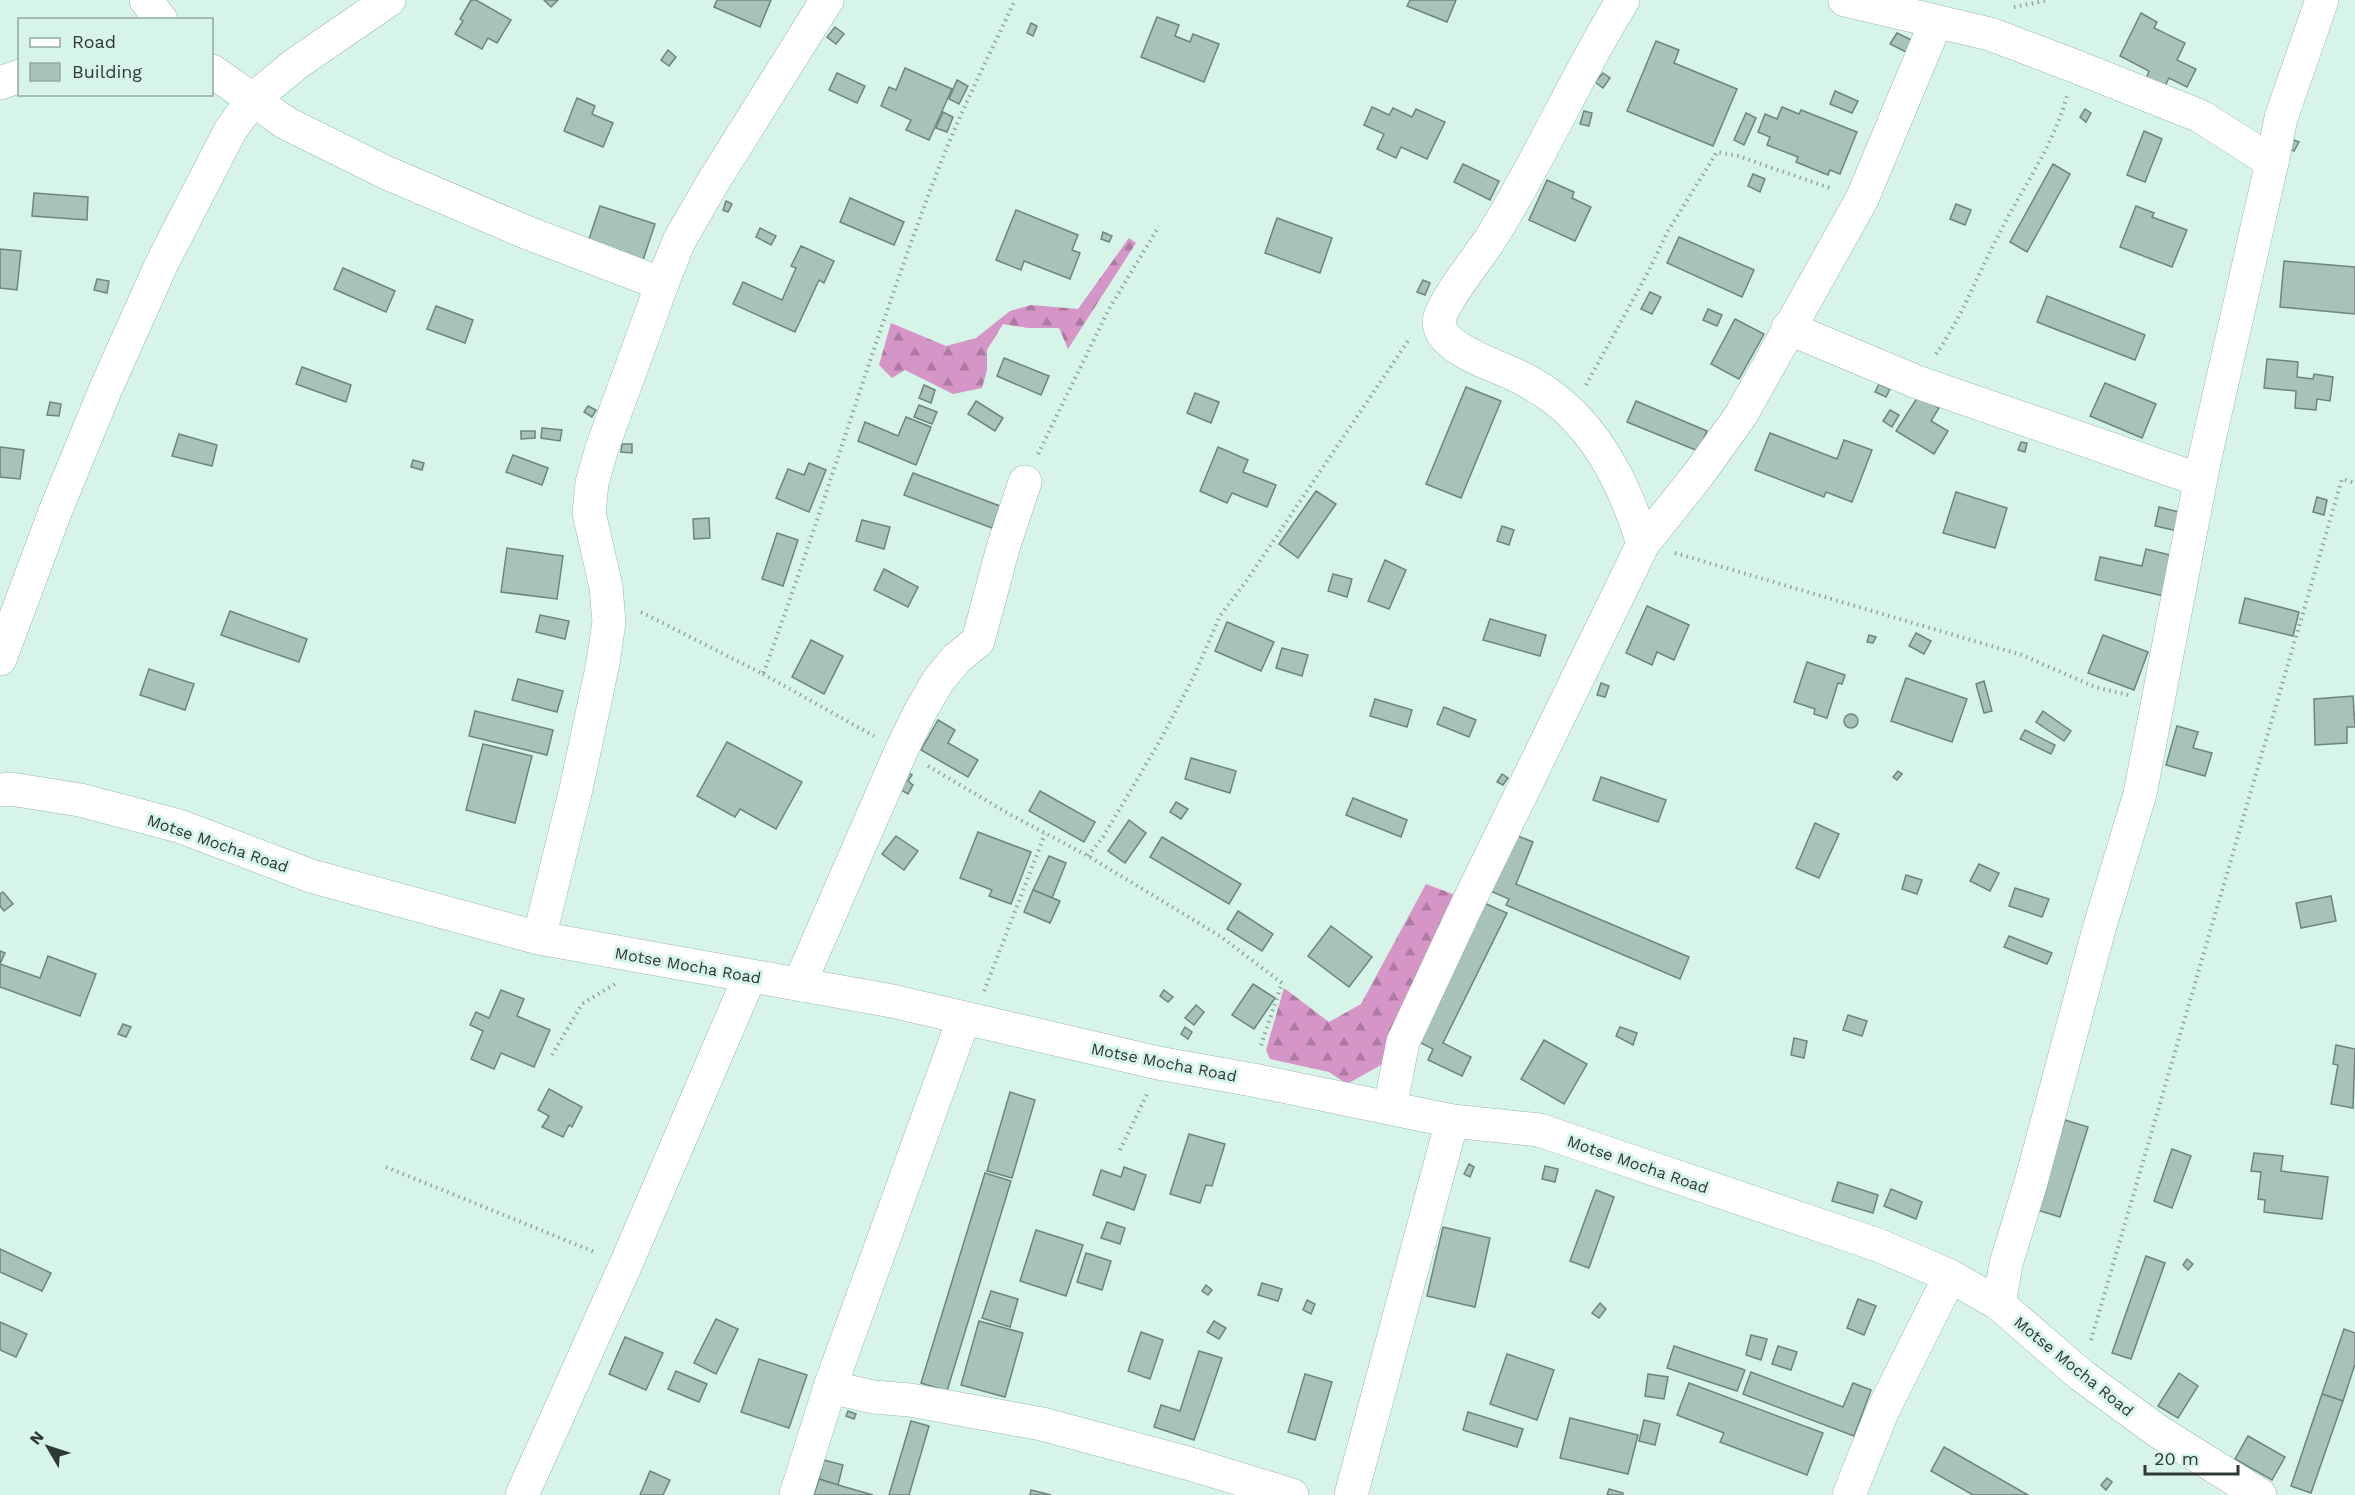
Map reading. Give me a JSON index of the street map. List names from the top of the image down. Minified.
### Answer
{"streets":{"street":["Motse Mocha Road"]},"legend":["Road","Building"],"scale_bar":"20 m","north":"top left"}
